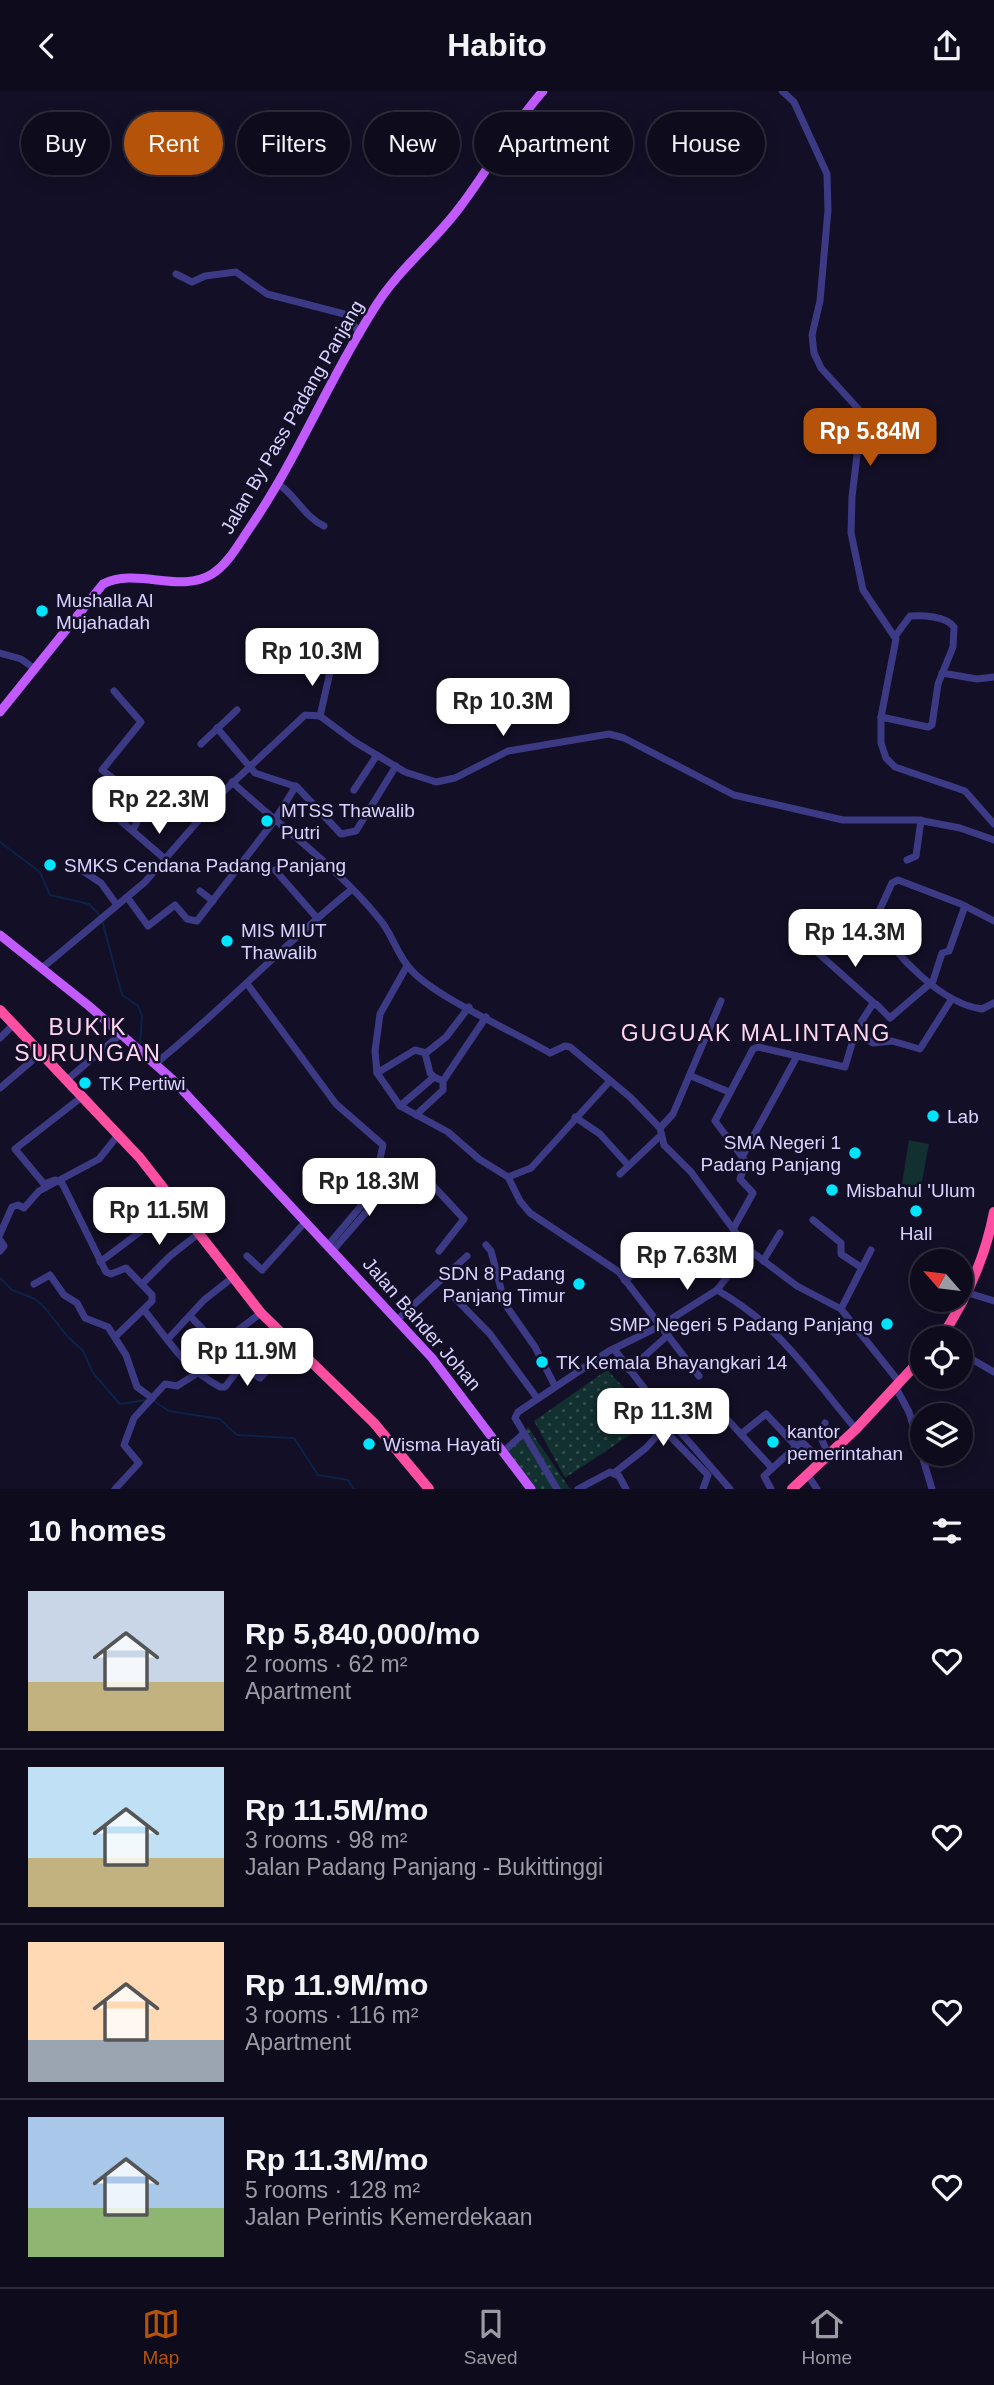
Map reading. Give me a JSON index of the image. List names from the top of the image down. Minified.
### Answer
{"streets":{"main road":["Jalan By Pass Padang Panjang","Jalan Bahder Johan"]},"districts":["BUKIK SURUNGAN","GUGUAK MALINTANG"],"places":["Mushalla Al Mujahadah","MTSS Thawalib Putri","SMKS Cendana Padang Panjang","MIS MIUT Thawalib","TK Pertiwi","Lab","SMA Negeri 1 Padang Panjang","Misbahul 'Ulum","Hall","SDN 8 Padang Panjang Timur","SMP Negeri 5 Padang Panjang","TK Kemala Bhayangkari 14","kantor pemerintahan","Wisma Hayati"],"north":"top left","page":{"header":"Habito","chip":["Buy","Rent","Filters","New","Apartment","House"],"price":["Rp 5.84M","Rp 10.3M","Rp 10.3M","Rp 22.3M","Rp 14.3M","Rp 18.3M","Rp 11.5M","Rp 7.63M","Rp 11.9M","Rp 11.3M"],"heading":"10 homes","list":[{"name":"Rp 5,840,000/mo","note":"2 rooms · 62 m² · Apartment"},{"name":"Rp 11.5M/mo","note":"3 rooms · 98 m² · Jalan Padang Panjang - Bukittinggi"},{"name":"Rp 11.9M/mo","note":"3 rooms · 116 m² · Apartment"},{"name":"Rp 11.3M/mo","note":"5 rooms · 128 m² · Jalan Perintis Kemerdekaan"}],"tabs":["Map","Saved","Home"]}}
